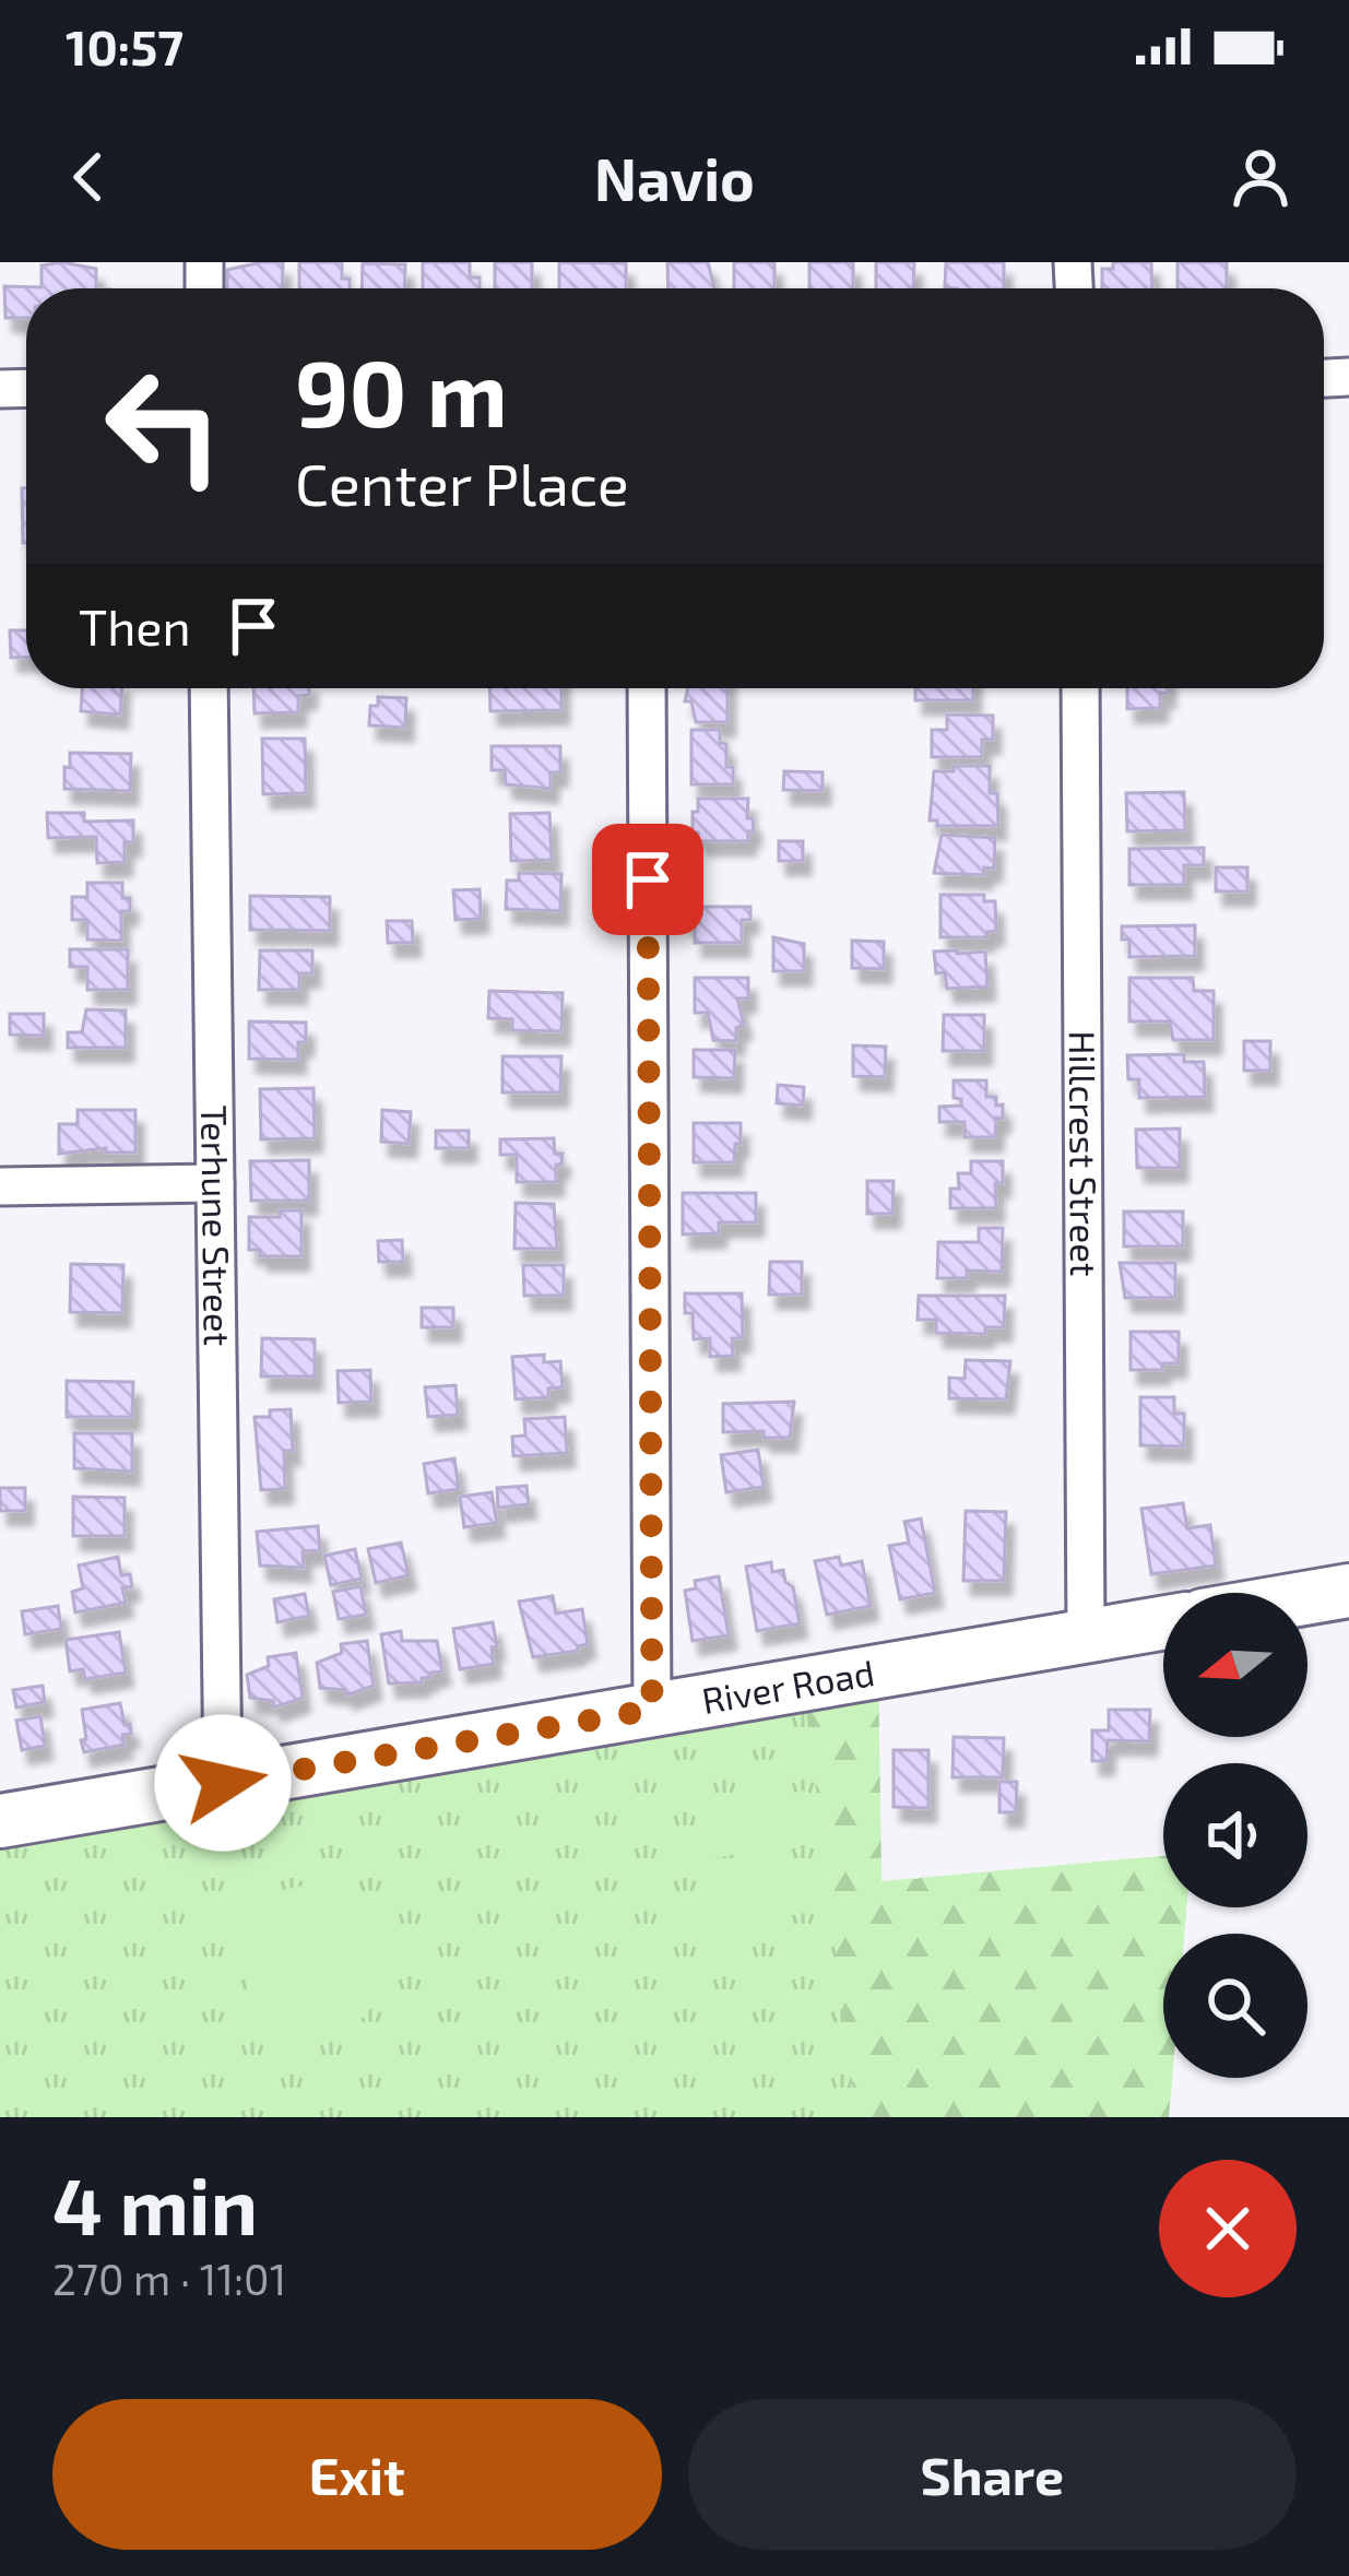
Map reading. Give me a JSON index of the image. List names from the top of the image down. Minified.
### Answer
{"streets":{"main road":["River Road"],"street":["Hillcrest Street","Terhune Street"]},"crossings":[["Hillcrest Street","River Road"],["Terhune Street","River Road"]],"north":"left","page":{"status":"10:57","header":"Navio","turn":["90 m","Center Place"],"then":"Then","heading":["4 min","270 m · 11:01"],"buttons":["Exit","Share"]}}
